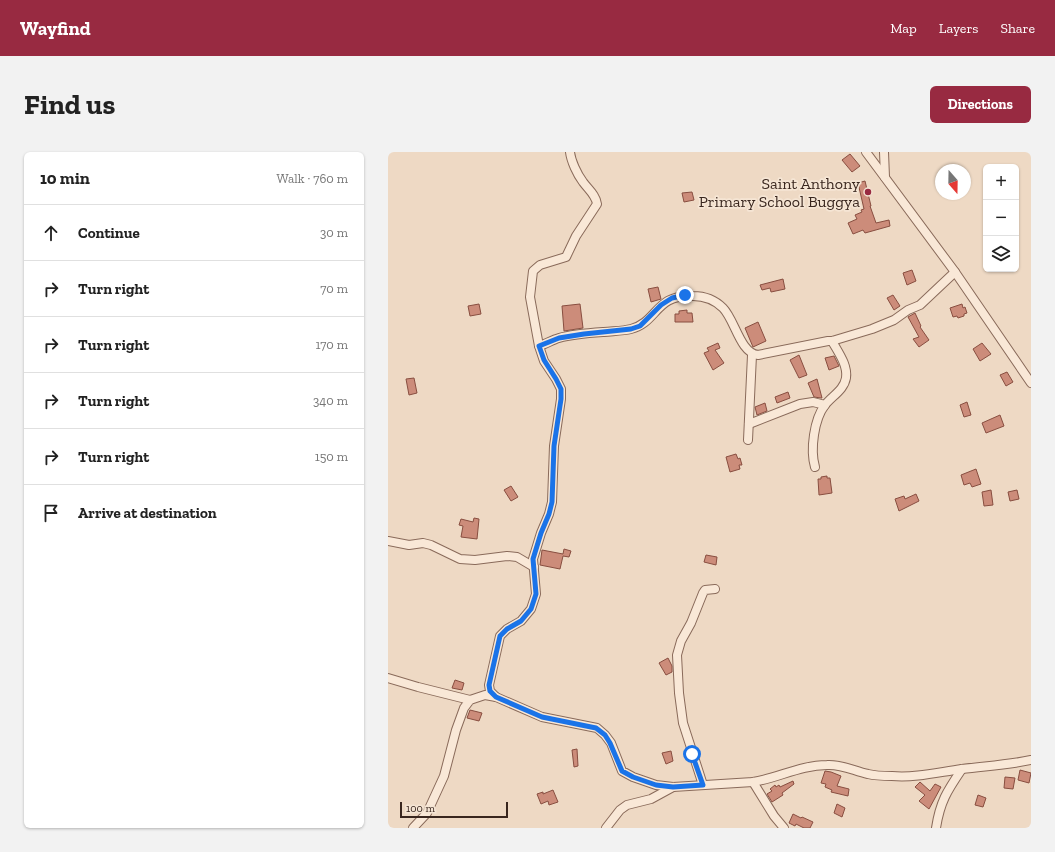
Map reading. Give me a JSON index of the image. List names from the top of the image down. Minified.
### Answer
{"places":["Saint Anthony Primary School Buggya"],"scale_bar":"100 m","north":"bottom","page":{"header":"Wayfind","nav":["Map","Layers","Share"],"buttons":"Directions","title":"Find us","heading":["10 min","Walk · 760 m"],"map_buttons":["+","−"],"list":[["Continue","30 m"],["Turn right","70 m"],["Turn right","170 m"],["Turn right","340 m"],["Turn right","150 m"],"Arrive at destination"],"scale":"100 m"}}
